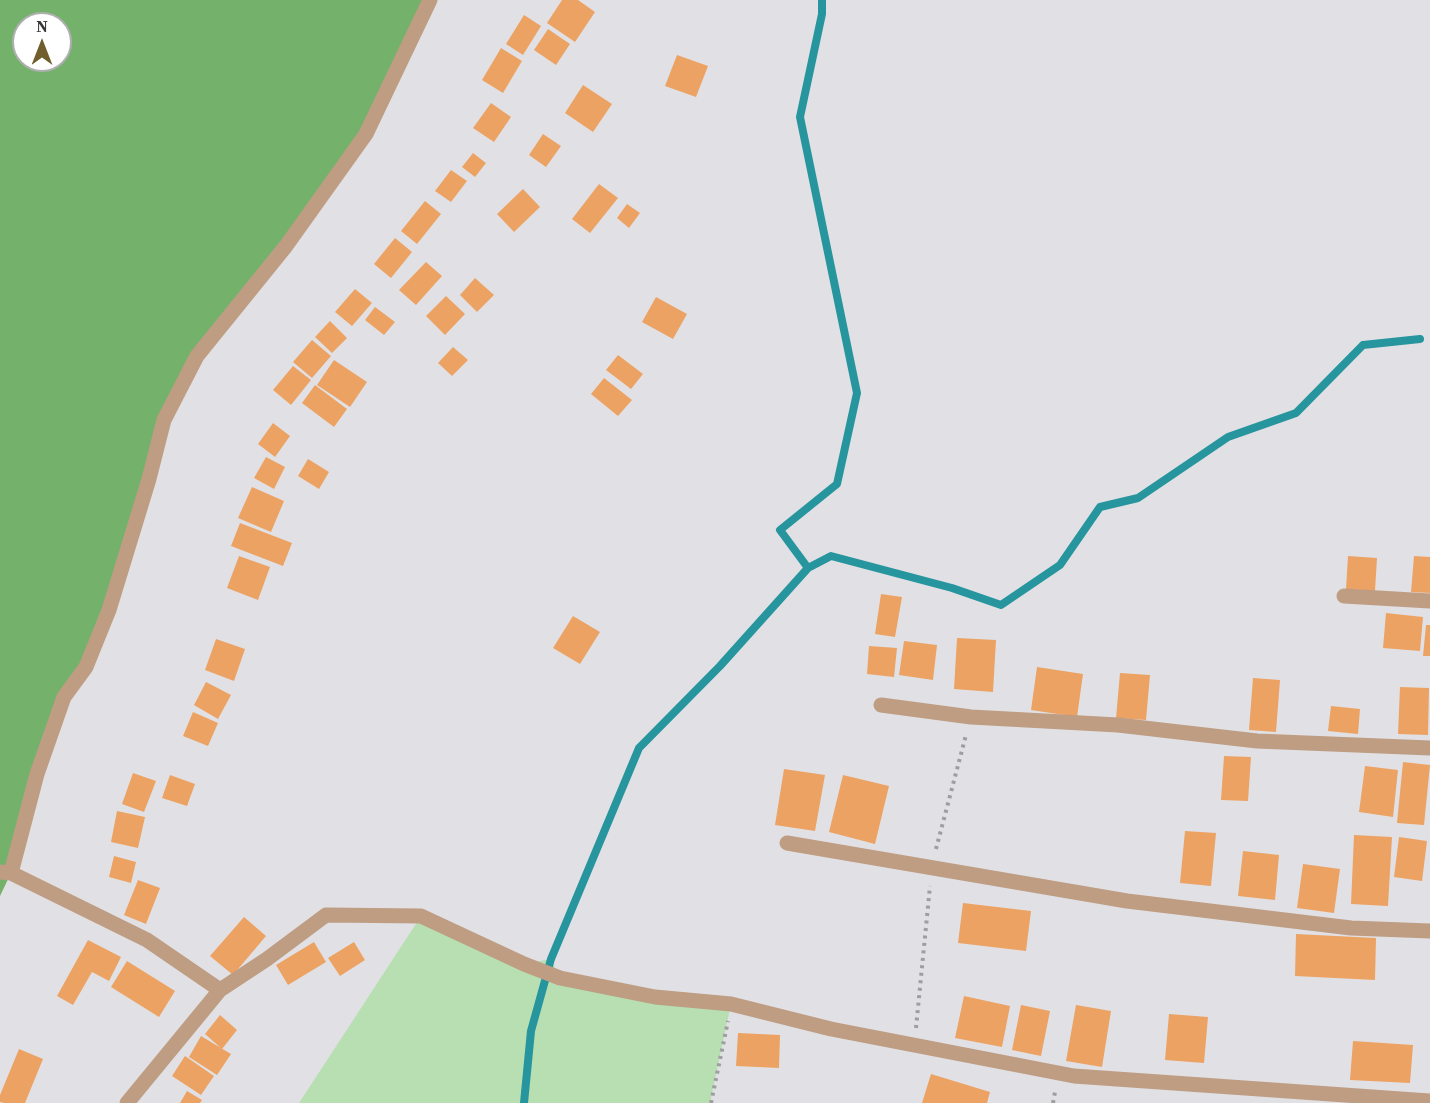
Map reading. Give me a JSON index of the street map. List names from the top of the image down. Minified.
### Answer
{"north":"top"}
